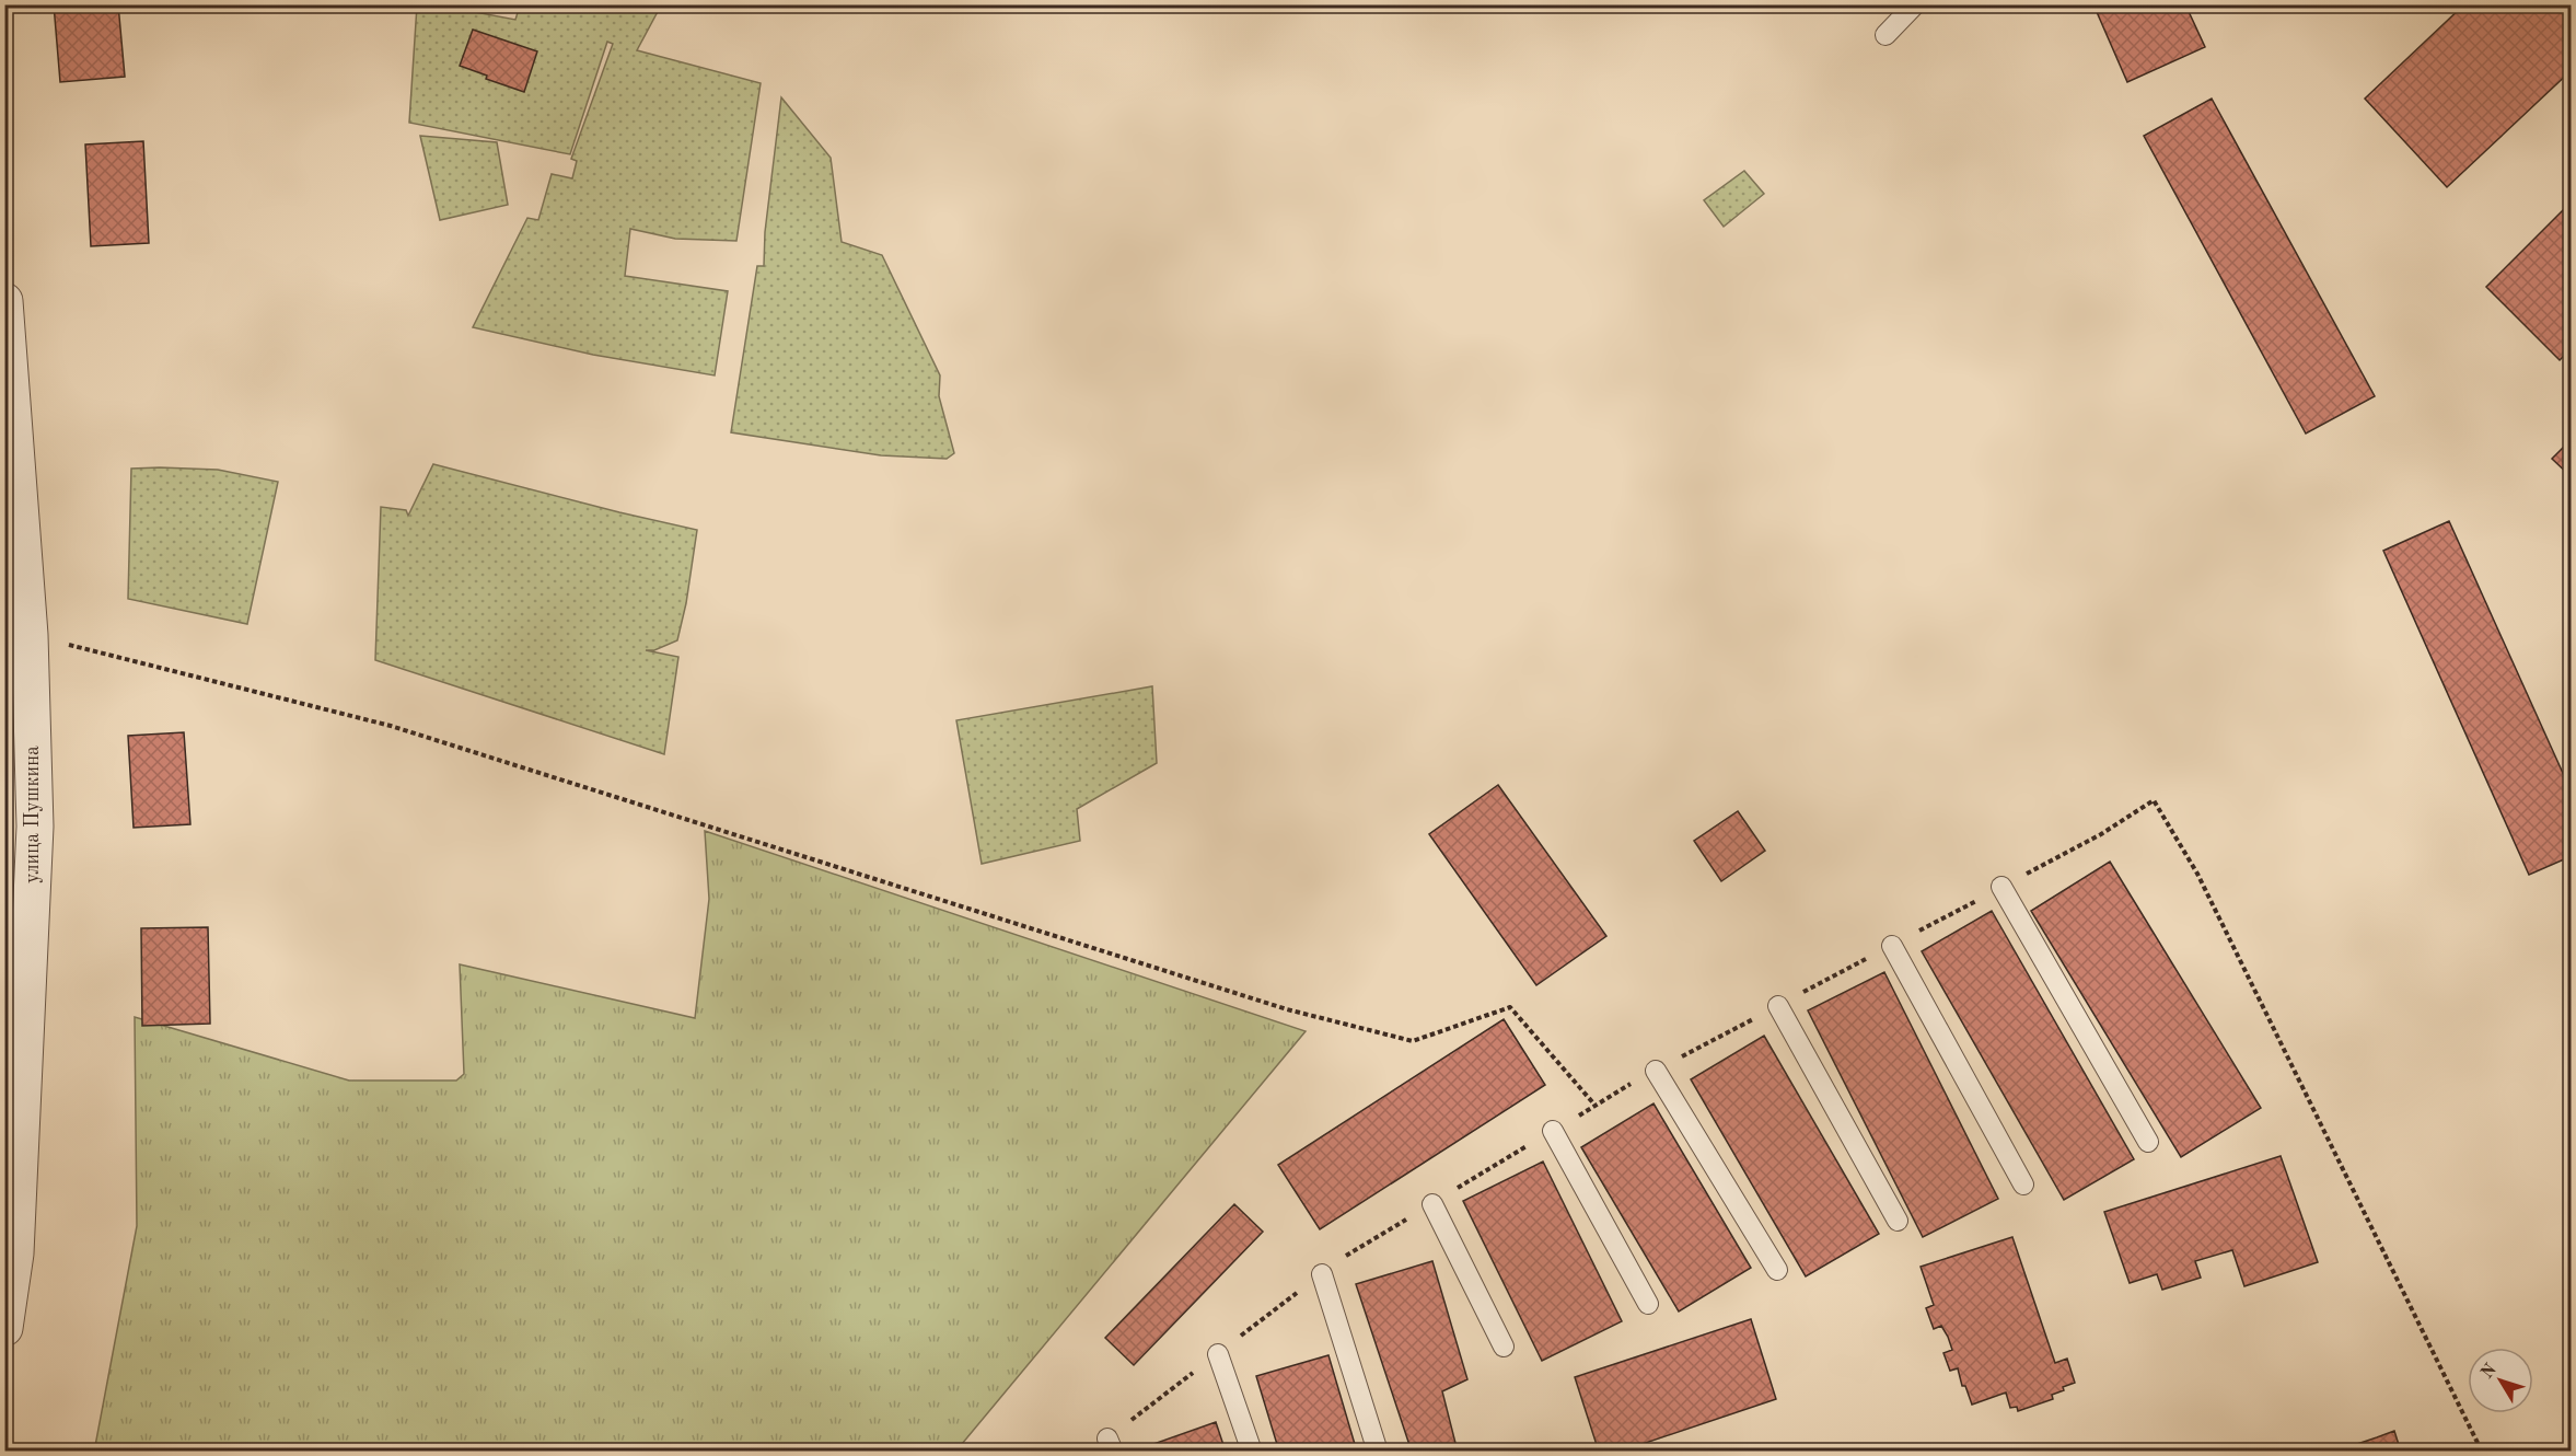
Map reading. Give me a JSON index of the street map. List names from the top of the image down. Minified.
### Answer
{"streets":{"street":["улица Пушкина"]},"north":"top left"}
